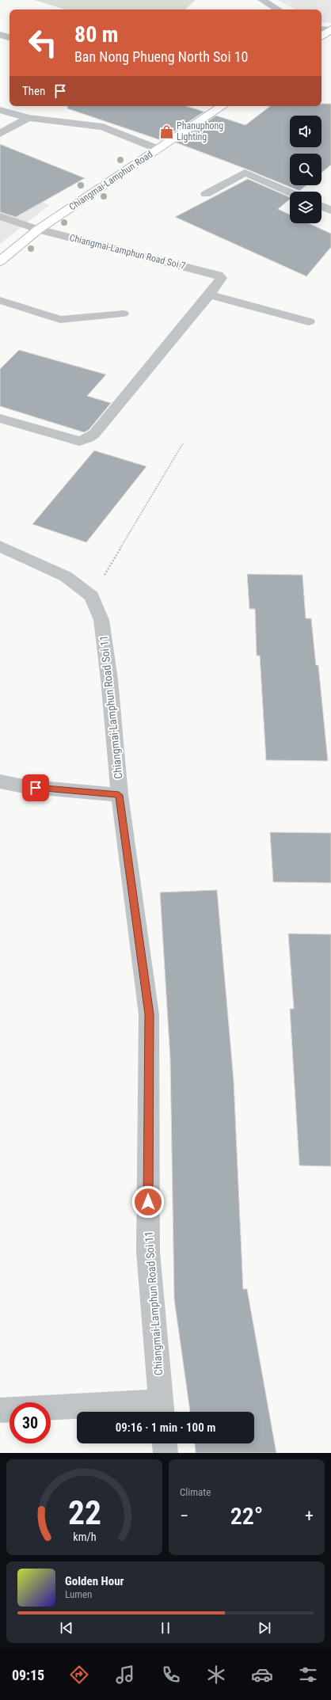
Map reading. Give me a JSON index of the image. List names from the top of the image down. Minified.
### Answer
{"streets":{"main road":["Chiangmai-Lamphun Road"],"street":["Chiangmai-Lamphun Road Soi 7","Chiangmai-Lamphun Road Soi 11"]},"crossings":[["Chiangmai-Lamphun Road","Chiangmai-Lamphun Road Soi 7"]],"places":{"shop":["Phanuphong Lighting"]},"page":{"turn":["80 m","Ban Nong Phueng North Soi 10"],"then":"Then","limit":"30","trip":"09:16 · 1 min · 100 m","tile":"Climate","heat":["−","22°","+"],"song":["Golden Hour","Lumen"],"tabs":"09:15","gauge":["22","km/h"]}}
